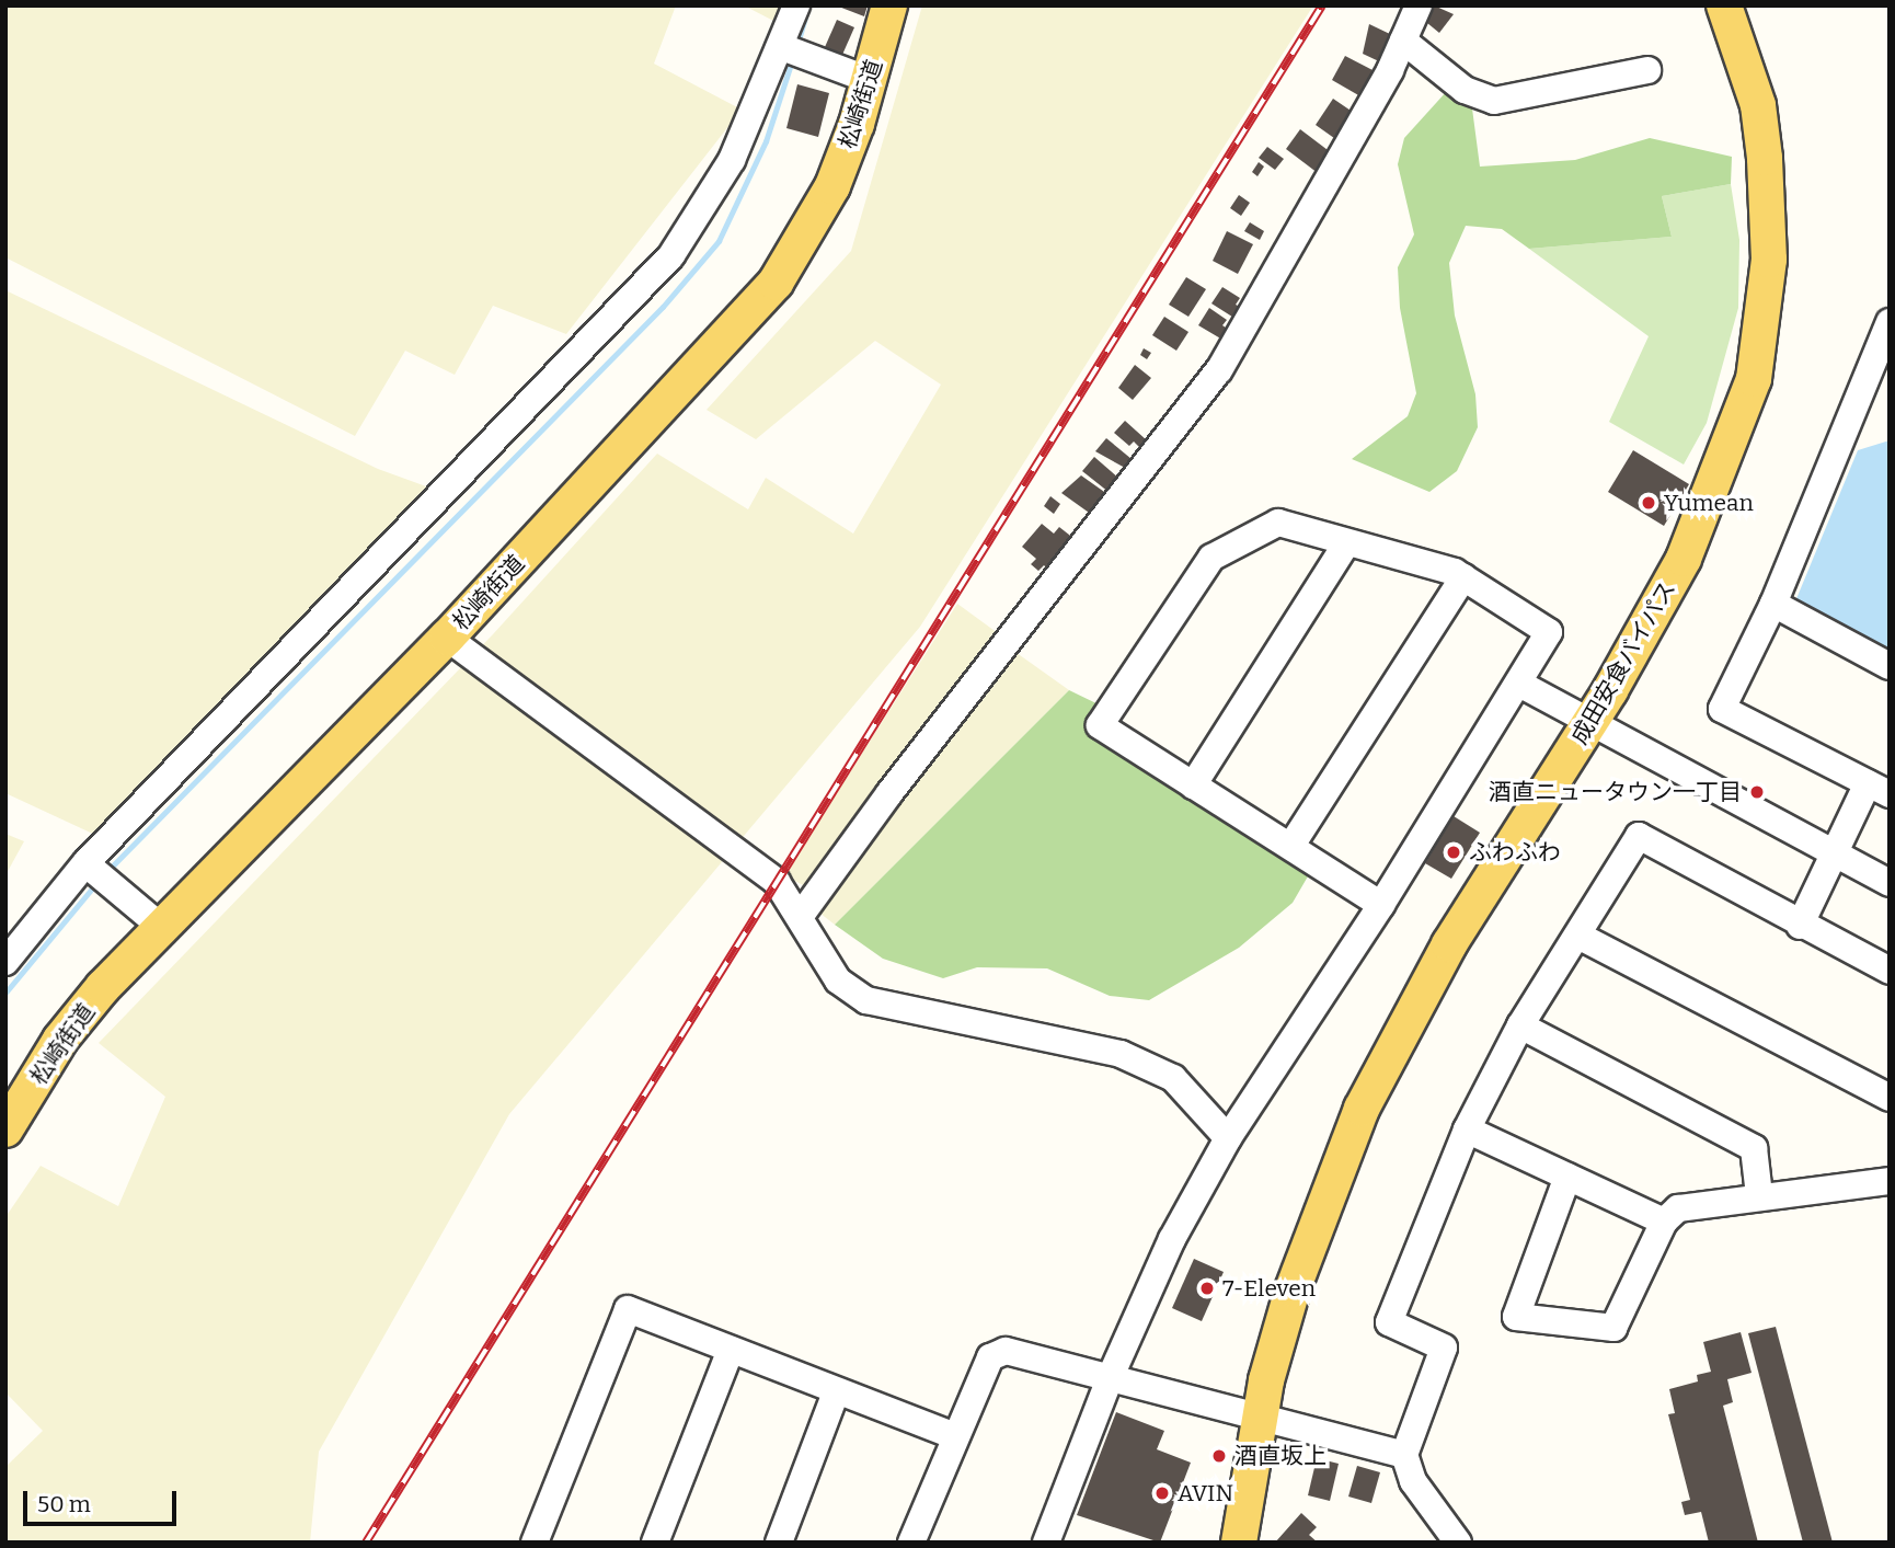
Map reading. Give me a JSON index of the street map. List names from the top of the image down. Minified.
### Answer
{"streets":{"main road":["松崎街道","成田安食バイパス"]},"places":["Yumean","酒直ニュータウン一丁目","ふわふわ","7-Eleven","酒直坂上","AVIN"],"scale_bar":"50 m"}
